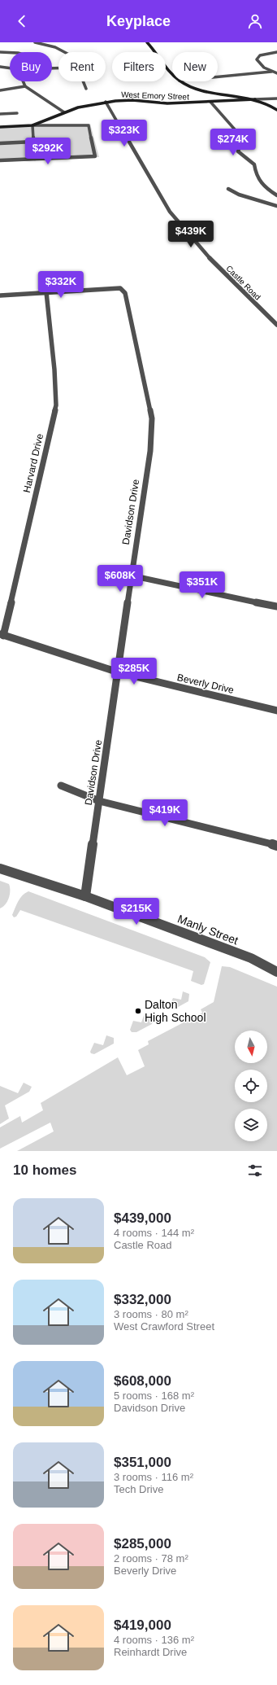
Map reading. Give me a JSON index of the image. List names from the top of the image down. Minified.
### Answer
{"streets":{"street":["West Emory Street","Castle Road","Harvard Drive","Davidson Drive","Beverly Drive","Manly Street"]},"crossings":[["West Emory Street","Castle Road"],["Harvard Drive","Davidson Drive"],["Harvard Drive","Beverly Drive"],["Davidson Drive","Beverly Drive"],["Davidson Drive","Manly Street"]],"places":["Dalton High School"],"north":"bottom","page":{"header":"Keyplace","chip":["Buy","Rent","Filters","New"],"price":["$323K","$274K","$292K","$439K","$332K","$608K","$351K","$285K","$419K","$215K"],"heading":"10 homes","list":[{"name":"$439,000","note":"4 rooms · 144 m² · Castle Road"},{"name":"$332,000","note":"3 rooms · 80 m² · West Crawford Street"},{"name":"$608,000","note":"5 rooms · 168 m² · Davidson Drive"},{"name":"$351,000","note":"3 rooms · 116 m² · Tech Drive"},{"name":"$285,000","note":"2 rooms · 78 m² · Beverly Drive"},{"name":"$419,000","note":"4 rooms · 136 m² · Reinhardt Drive"}]}}
